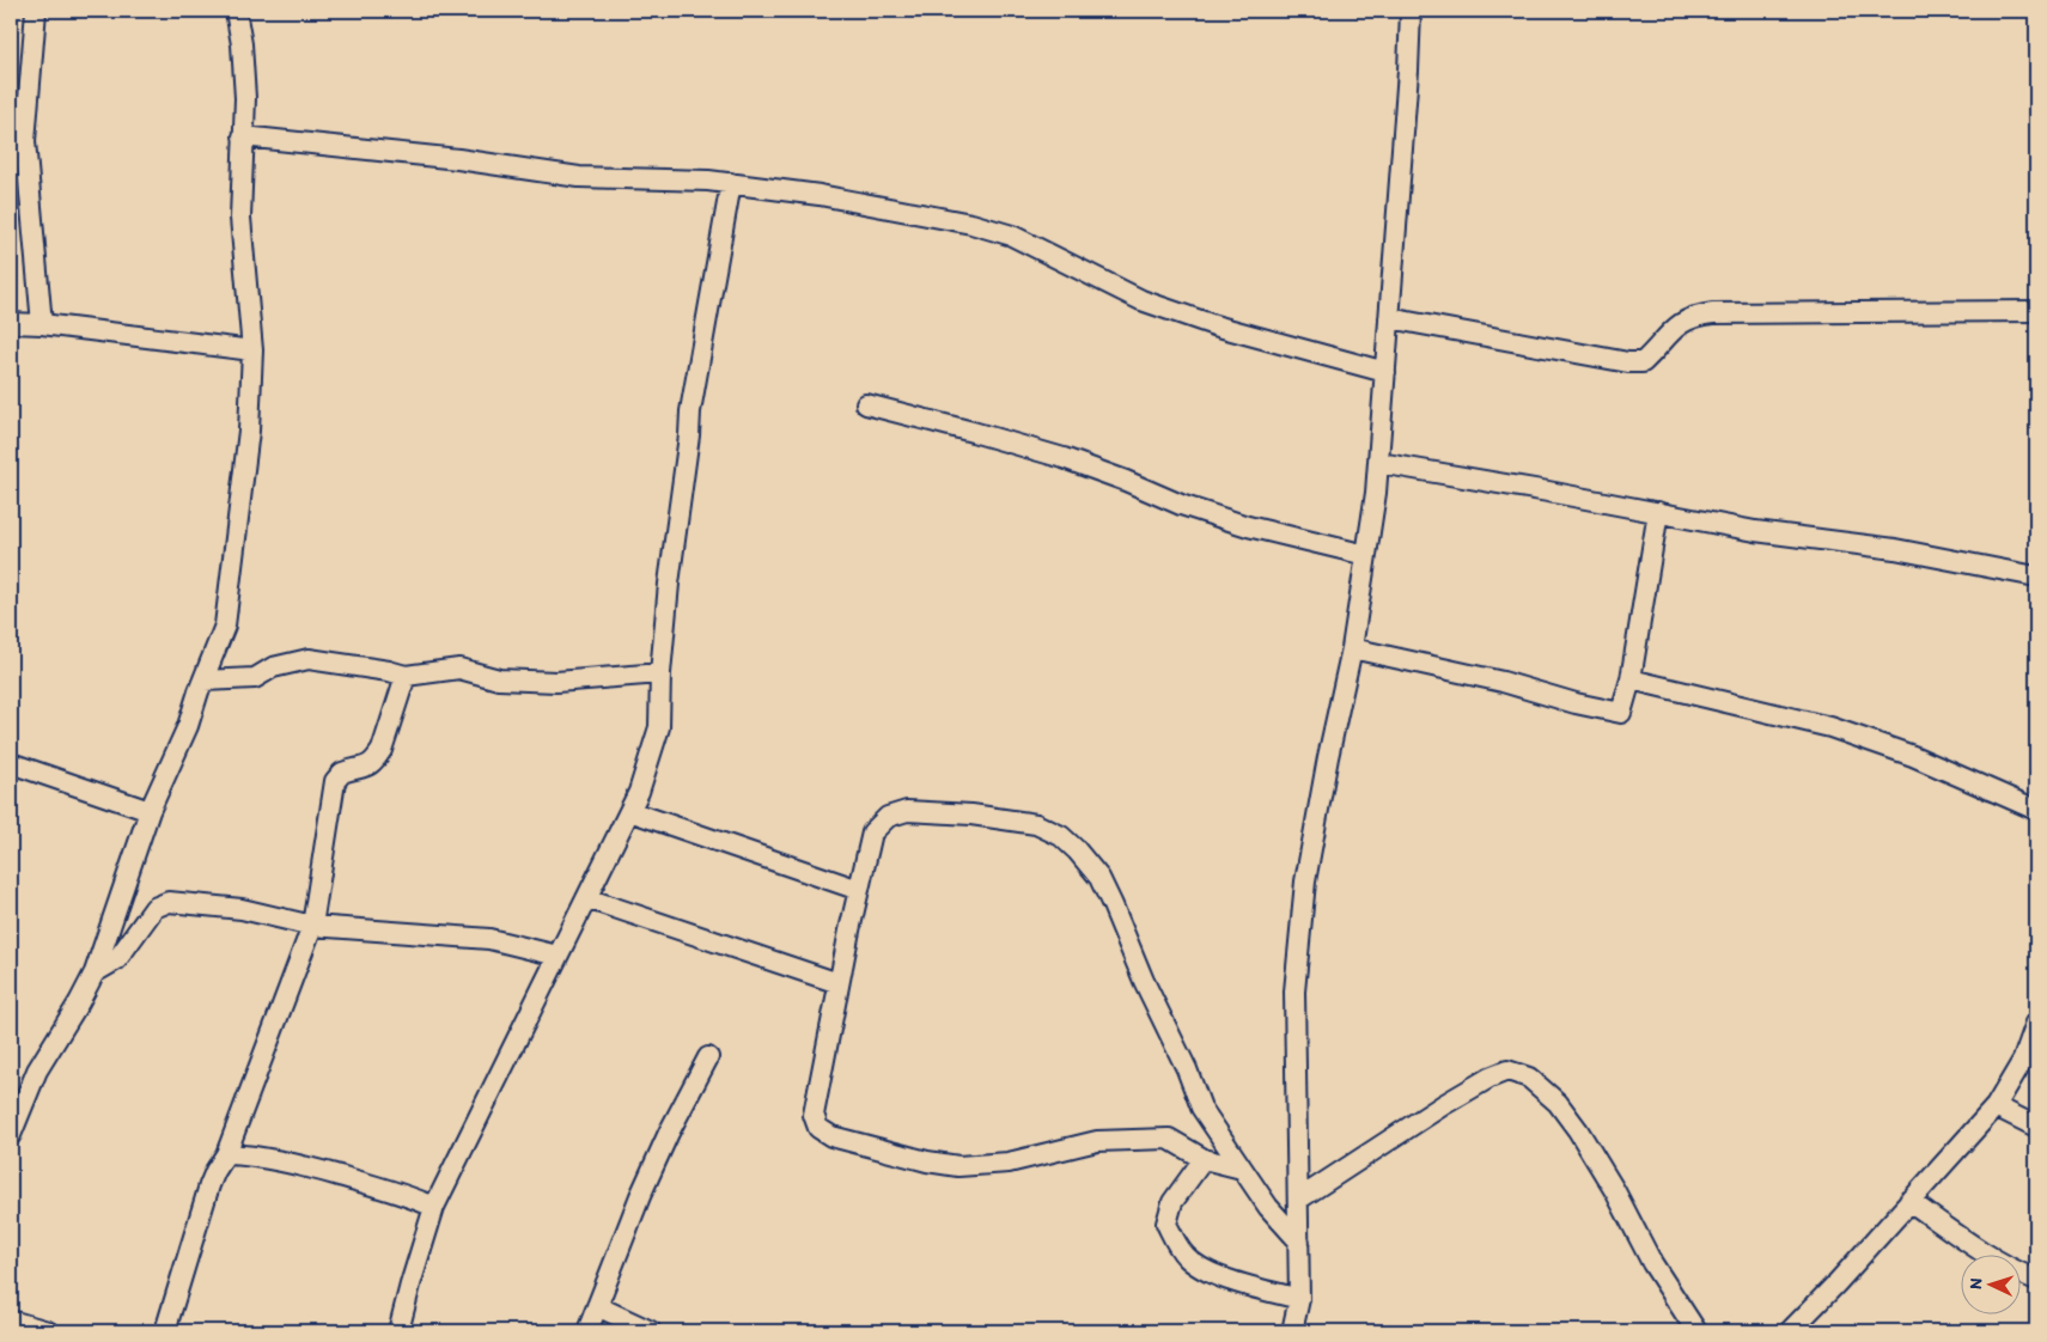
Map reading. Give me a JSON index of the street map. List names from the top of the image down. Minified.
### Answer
{"north":"left"}
